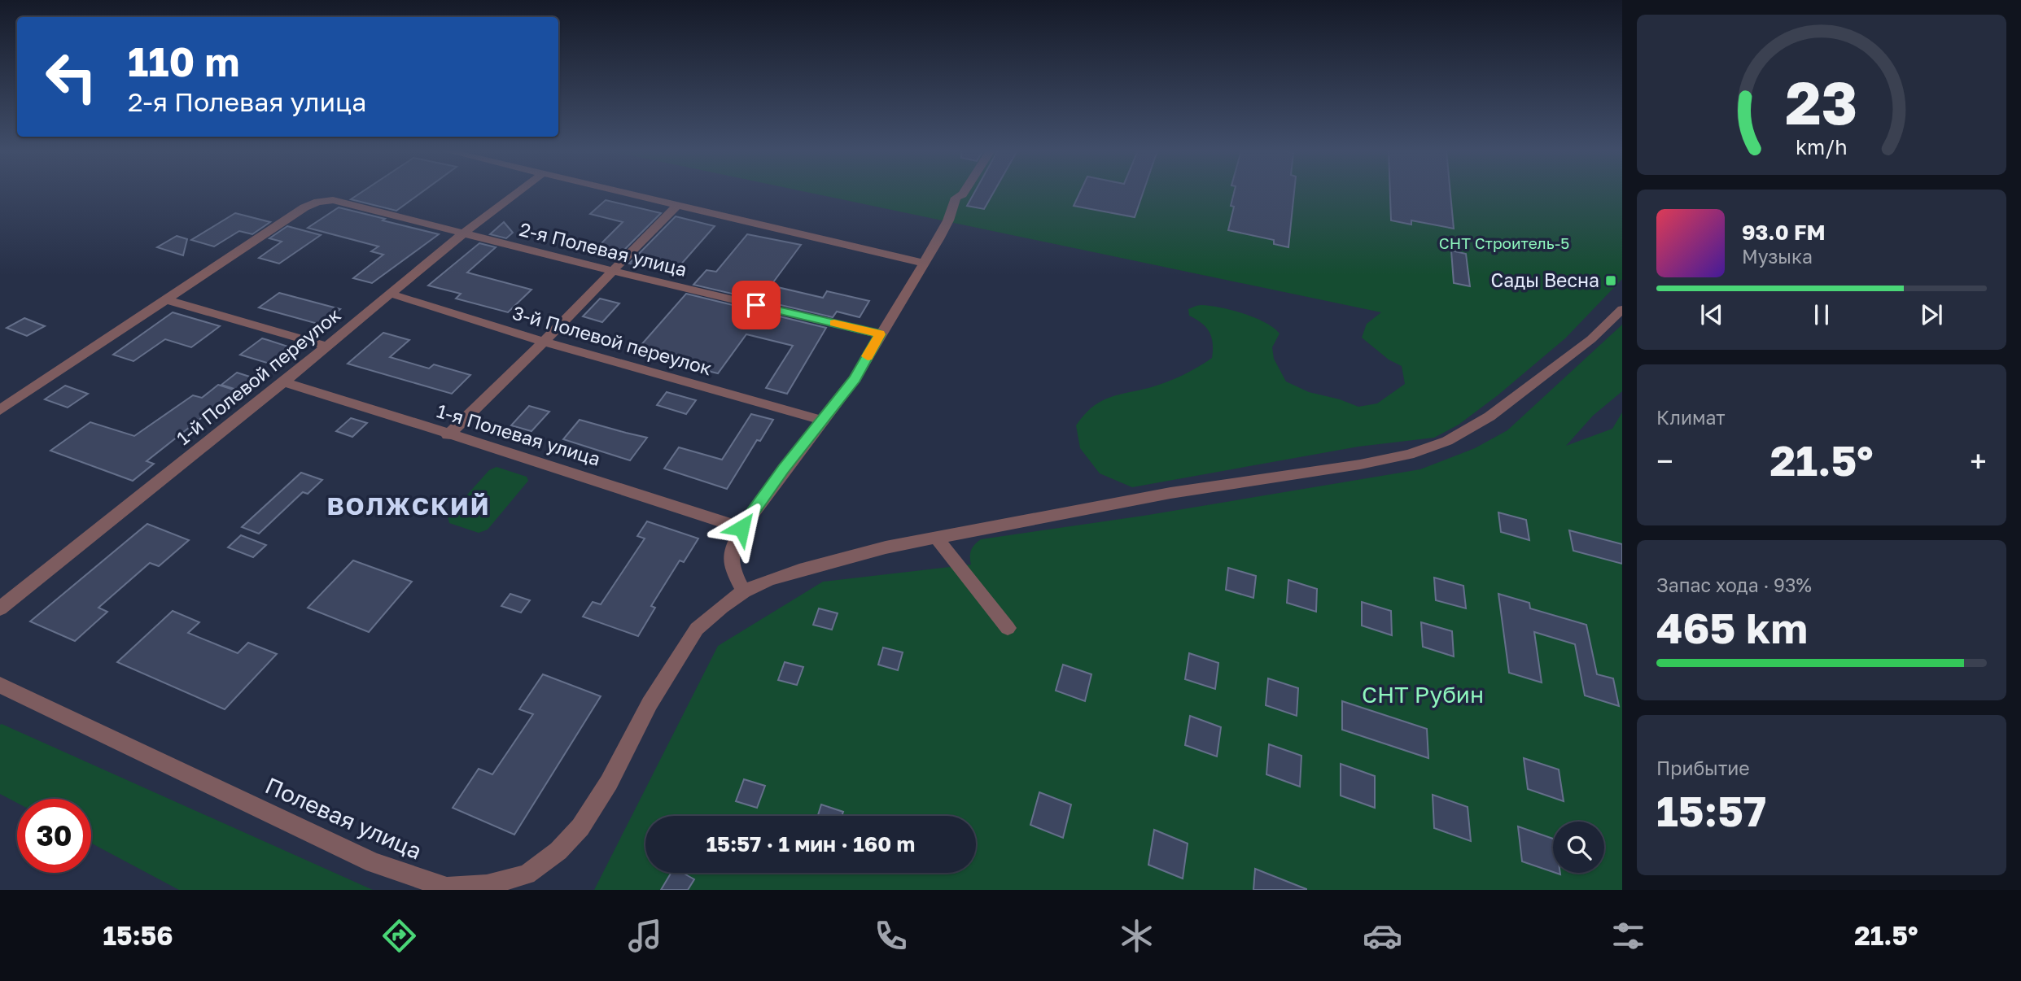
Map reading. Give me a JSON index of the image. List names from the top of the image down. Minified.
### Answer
{"streets":{"street":["2-я Полевая улица","3-й Полевой переулок","1-й Полевой переулок","1-я Полевая улица","Полевая улица"]},"crossings":[["2-я Полевая улица","1-й Полевой переулок"],["3-й Полевой переулок","1-й Полевой переулок"],["1-й Полевой переулок","1-я Полевая улица"]],"districts":["ВОЛЖСКИЙ"],"parks":["СНТ Строитель-5","СНТ Рубин"],"places":{"transit":["Сады Весна"]},"page":{"turn":["110 m","2-я Полевая улица"],"song":["93.0 FM","Музыка"],"tile":["Климат",["Запас хода · 93%","465 km"],["Прибытие","15:57"]],"heat":["−","21.5°","+"],"limit":"30","trip":"15:57 · 1 мин · 160 m","tabs":["15:56","21.5°"],"gauge":["23","km/h"]}}
